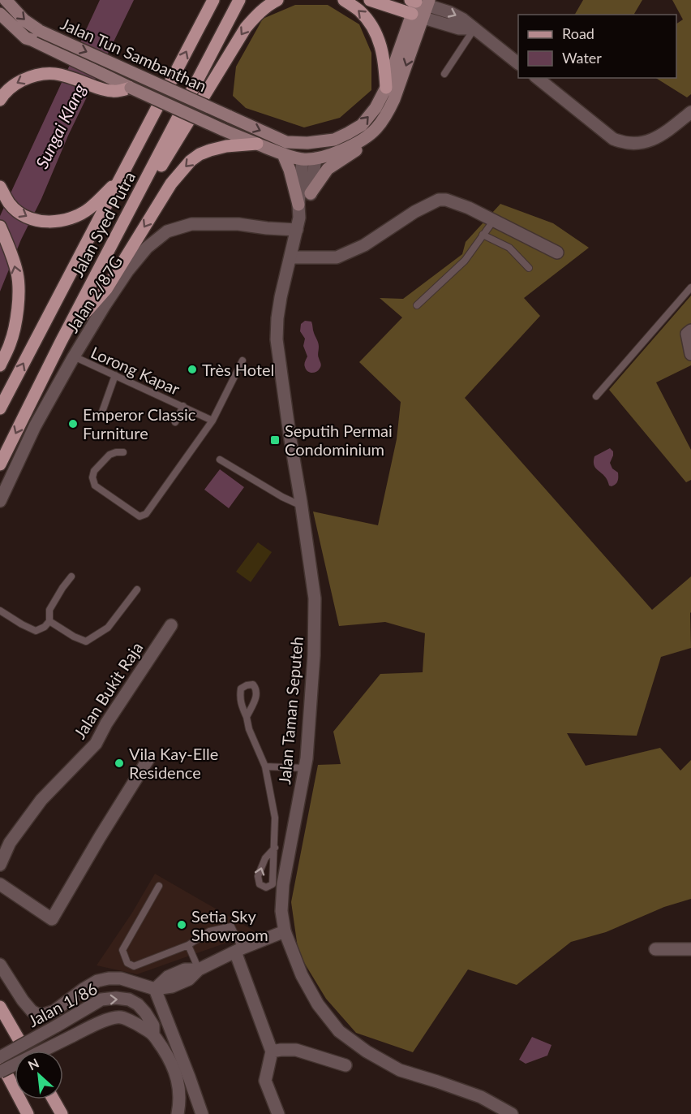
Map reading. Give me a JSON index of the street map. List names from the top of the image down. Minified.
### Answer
{"streets":{"main road":["Jalan Tun Sambanthan","Jalan Syed Putra"],"street":["Jalan 2/87G","Jalan Bukit Raja","Jalan Taman Seputeh","Jalan 1/86"],"lane":["Lorong Kapar"]},"crossings":[["Jalan Tun Sambanthan","Jalan Taman Seputeh"],["Jalan 2/87G","Lorong Kapar"],["Jalan 2/87G","Jalan Taman Seputeh"]],"water":["Sungai Klang"],"places":{"other":["Très Hotel","Emperor Classic Furniture","Vila Kay-Elle Residence","Setia Sky Showroom"],"transit":["Seputih Permai Condominium"]},"legend":["Road","Water"],"north":"top left"}
